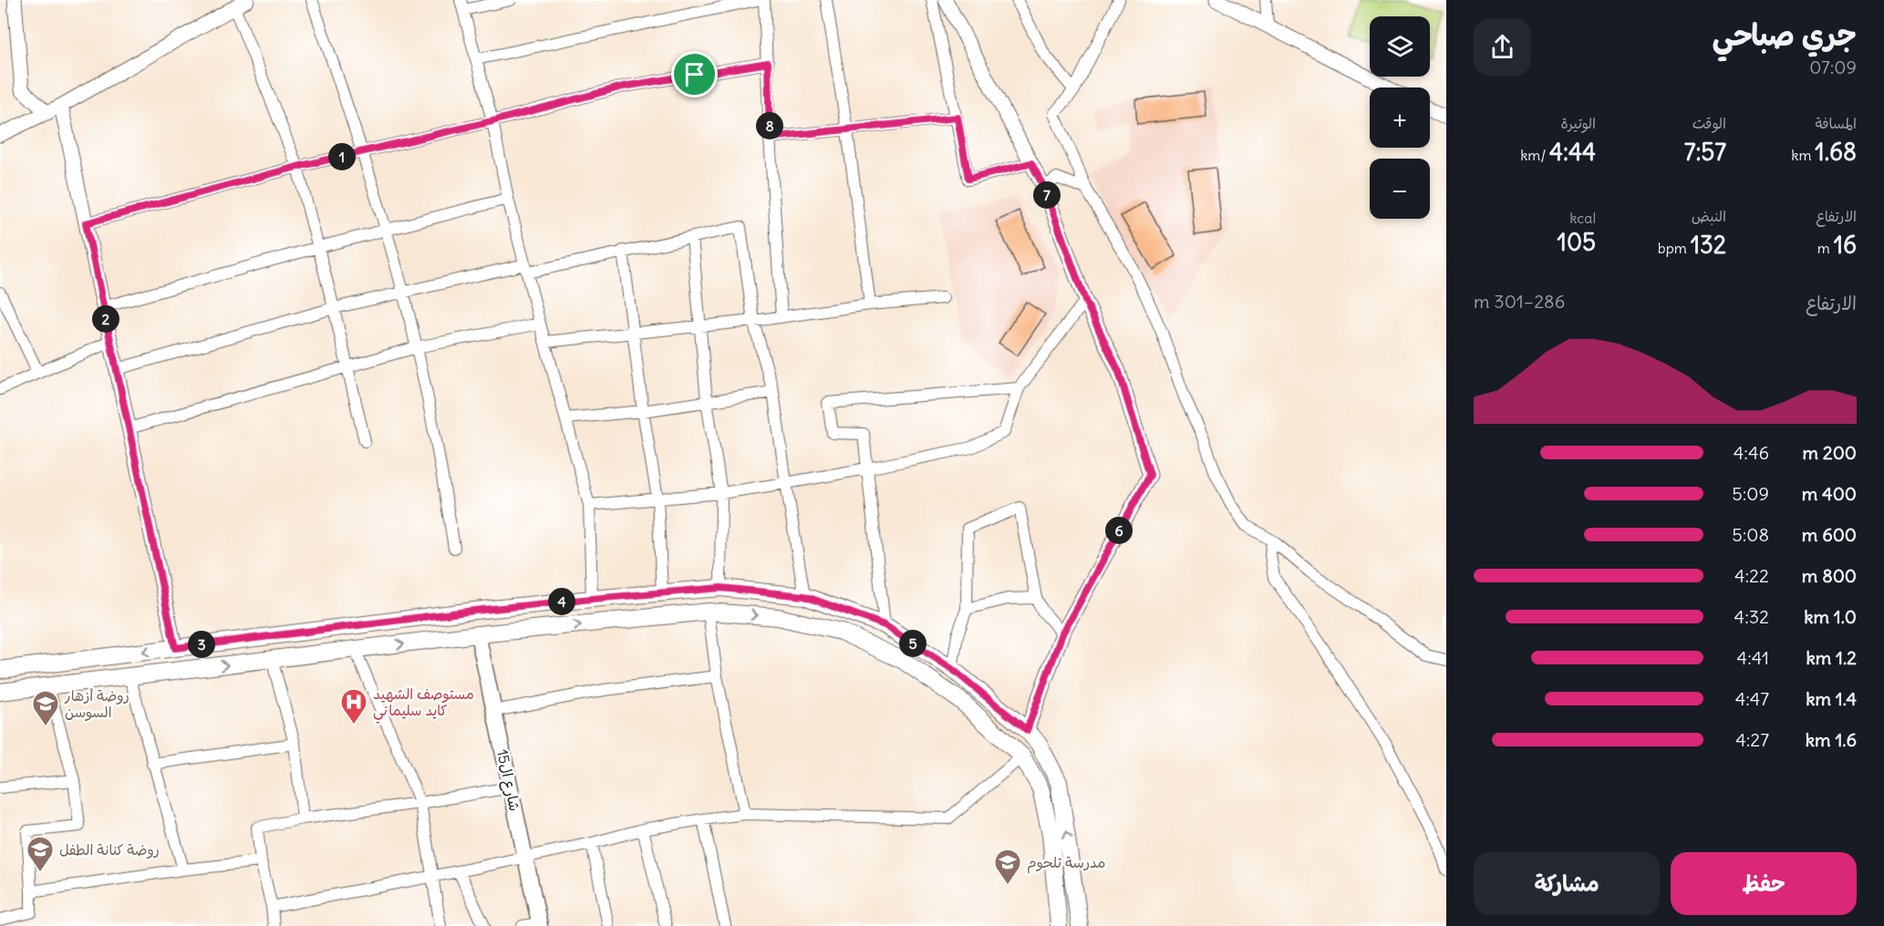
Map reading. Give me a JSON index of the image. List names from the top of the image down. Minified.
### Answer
{"streets":{"main road":["شارع ال15"]},"places":{"hospital":["مستوصف الشهيد كايد سليماني"],"school or university":["روضة أزهار السوسن","روضة كنانة الطفل","مدرسة تلحوم"]},"page":{"heading":["جري صباحي","07:09"],"map_buttons":["+","−"],"stats":[["المسافة","1.68 km"],["الوقت","7:57"],["الوتيرة","4:44 /km"],["الارتفاع","16 m"],["النبض","132 bpm"],["kcal","105"]],"pins":["8","1","7","2","6","4","5","3"],"chart":["الارتفاع","286–301 m"],"list":[{"name":"200 m","note":"4:46"},{"name":"400 m","note":"5:09"},{"name":"600 m","note":"5:08"},{"name":"800 m","note":"4:22"},{"name":"1.0 km","note":"4:32"},{"name":"1.2 km","note":"4:41"},{"name":"1.4 km","note":"4:47"},{"name":"1.6 km","note":"4:27"}],"buttons":["حفظ","مشاركة"]}}
